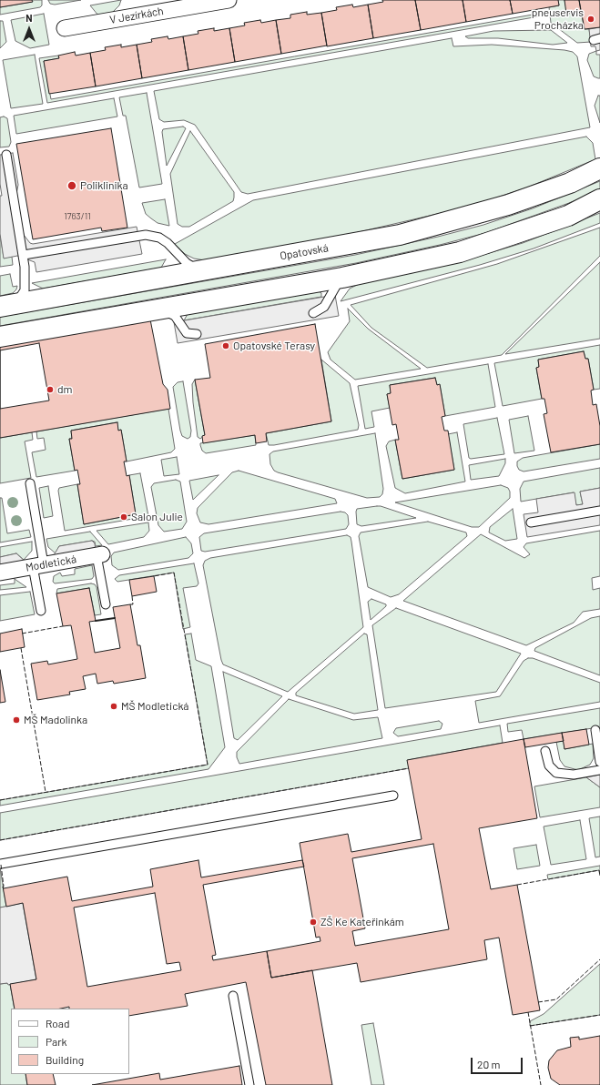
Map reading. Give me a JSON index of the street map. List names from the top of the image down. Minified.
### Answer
{"streets":{"main road":["Opatovská"],"street":["V Jezírkách","Modletická"]},"places":["pneuservis Procházka","Poliklinika","Opatovské Terasy","dm","Salon Julie","MŠ Modletická","MŠ Madolinka","ZŠ Ke Kateřinkám"],"house_numbers":["1763/11"],"legend":["Road","Park","Building"],"scale_bar":"20 m","north":"top"}
